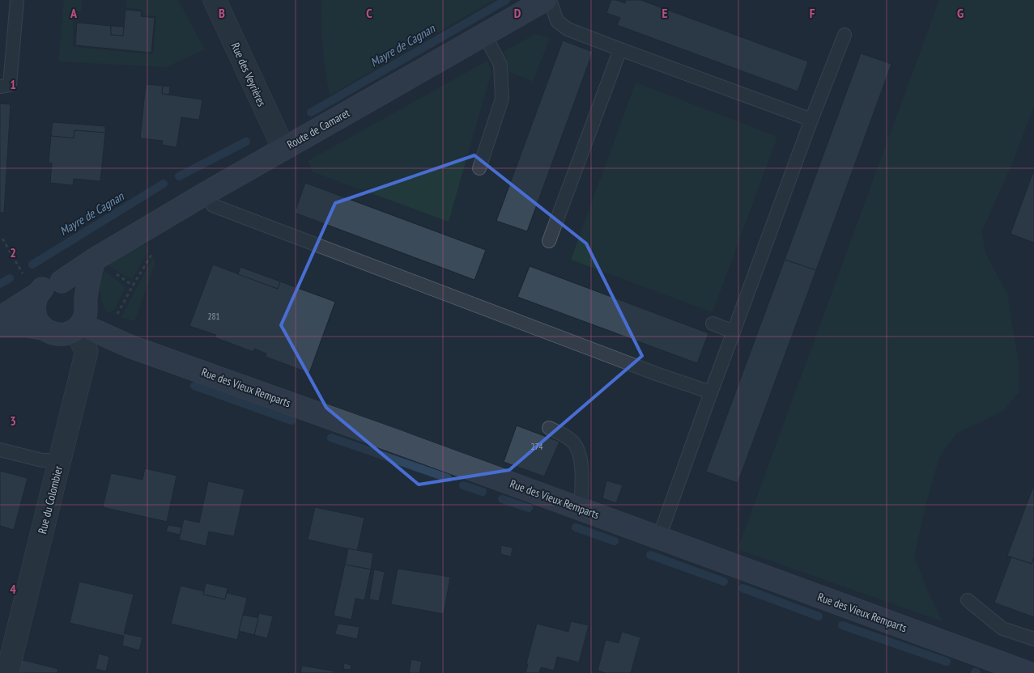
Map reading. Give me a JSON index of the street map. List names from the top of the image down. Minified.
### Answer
{"streets":{"main road":["Route de Camaret","Rue des Vieux Remparts"],"street":["Rue des Veyrières","Rue du Colombier"]},"crossings":[["Rue des Veyrières","Route de Camaret"],["Route de Camaret","Rue des Vieux Remparts"],["Route de Camaret","Rue du Colombier"],["Rue des Vieux Remparts","Rue du Colombier"]],"water":["Mayre de Cagnan"],"house_numbers":["281","274"],"grid":{"columns":["A","B","C","D","E","F","G"],"rows":["1","2","3","4"]}}
